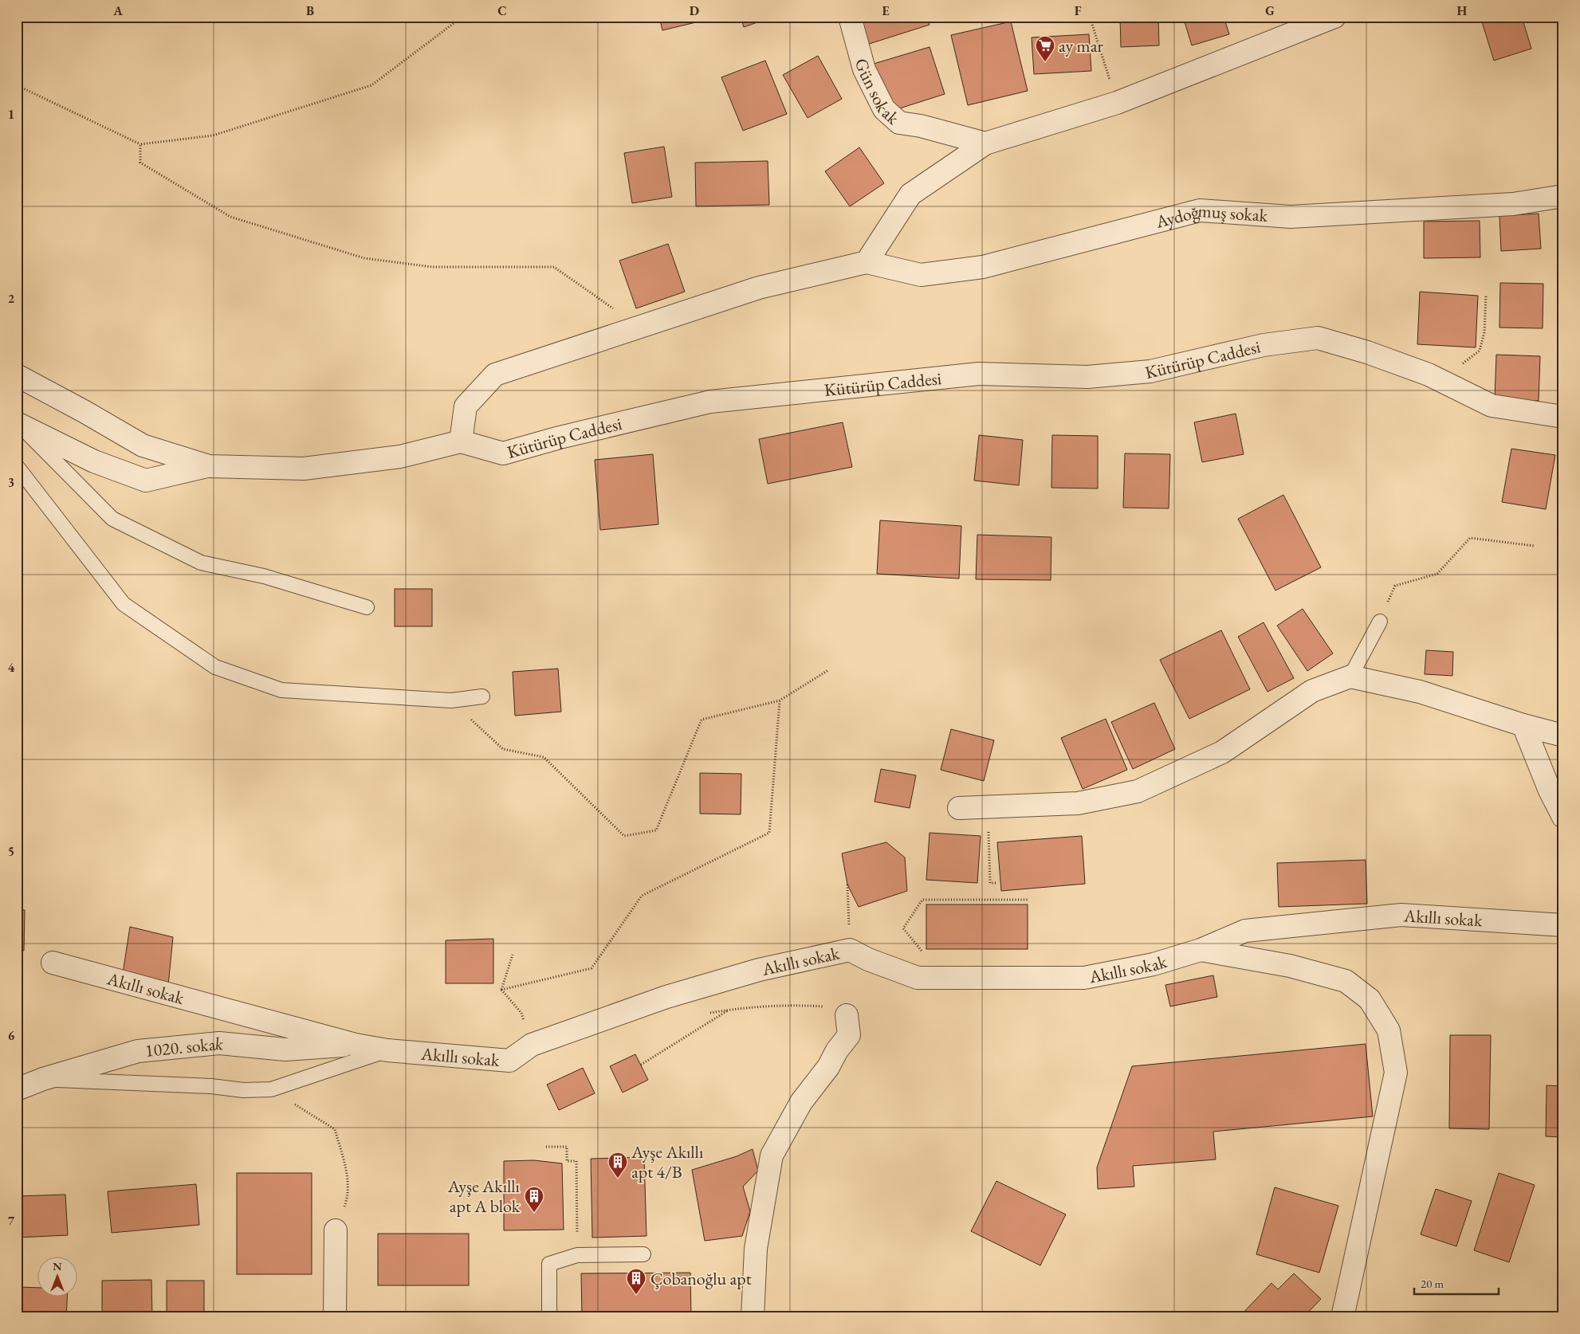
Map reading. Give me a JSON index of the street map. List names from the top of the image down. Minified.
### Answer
{"streets":{"street":["Gün sokak","Aydoğmuş sokak","Kütürüp Caddesi","Akıllı sokak","1020. sokak"]},"crossings":[["Akıllı sokak","1020. sokak"]],"places":{"supermarket":["ay mar"],"building":["Ayşe Akıllı apt 4/B","Ayşe Akıllı apt A blok","Çobanoğlu apt"]},"scale_bar":"20 m","north":"top","grid":{"columns":["A","B","C","D","E","F","G","H"],"rows":["1","2","3","4","5","6","7"]}}
